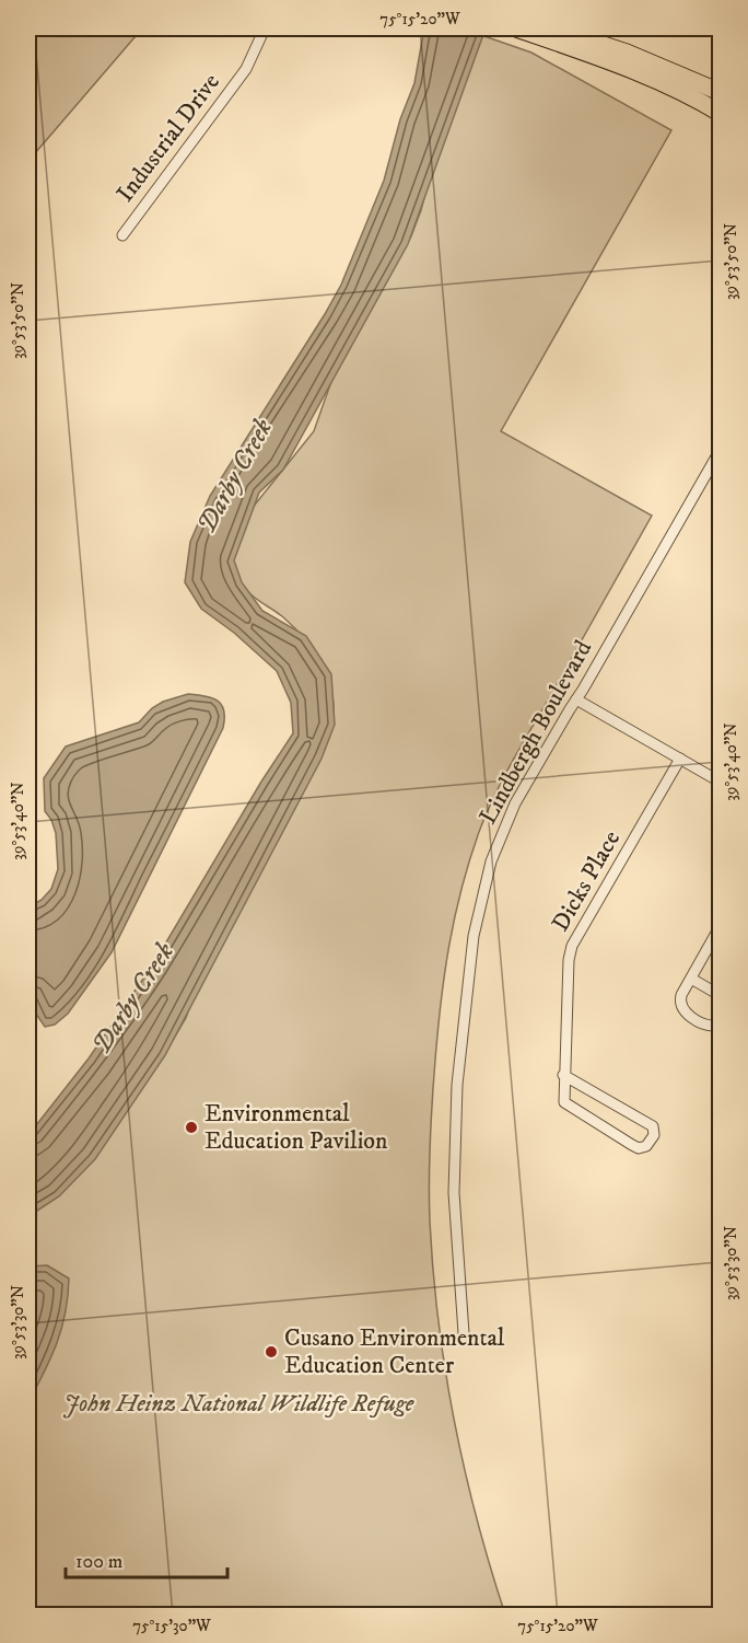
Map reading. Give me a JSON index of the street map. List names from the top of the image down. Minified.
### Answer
{"streets":{"street":["Industrial Drive","Lindbergh Boulevard","Dicks Place"]},"water":["Darby Creek"],"parks":["John Heinz National Wildlife Refuge"],"places":["Environmental Education Pavilion","Cusano Environmental Education Center"],"scale_bar":"100 m","coordinates":["75°15'20\"W","39°53'50\"N","39°53'40\"N","39°53'30\"N","75°15'30\"W"]}
